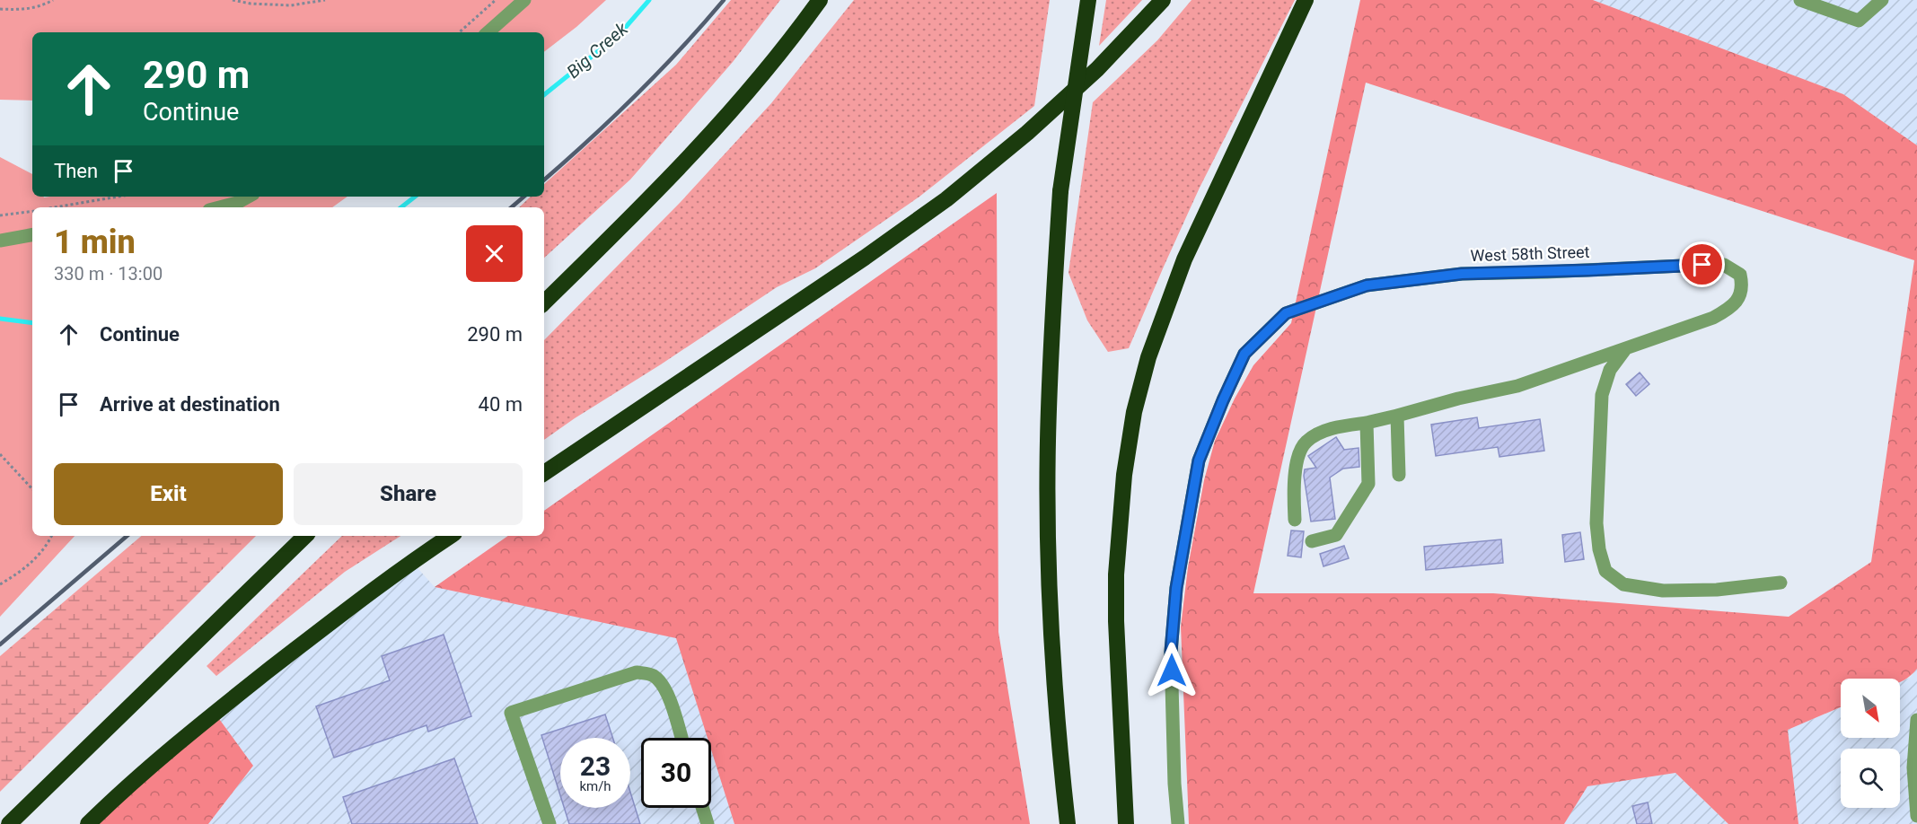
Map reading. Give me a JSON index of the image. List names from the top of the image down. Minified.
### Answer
{"streets":{"street":["West 58th Street"]},"water":["Big Creek"],"north":"bottom right","page":{"turn":["290 m","Continue"],"then":"Then","heading":["1 min","330 m · 13:00"],"list":[{"name":"Continue","value":"290 m"},{"name":"Arrive at destination","value":"40 m"}],"buttons":["Exit","Share"],"speed":"23 km/h","limit":"30"}}
